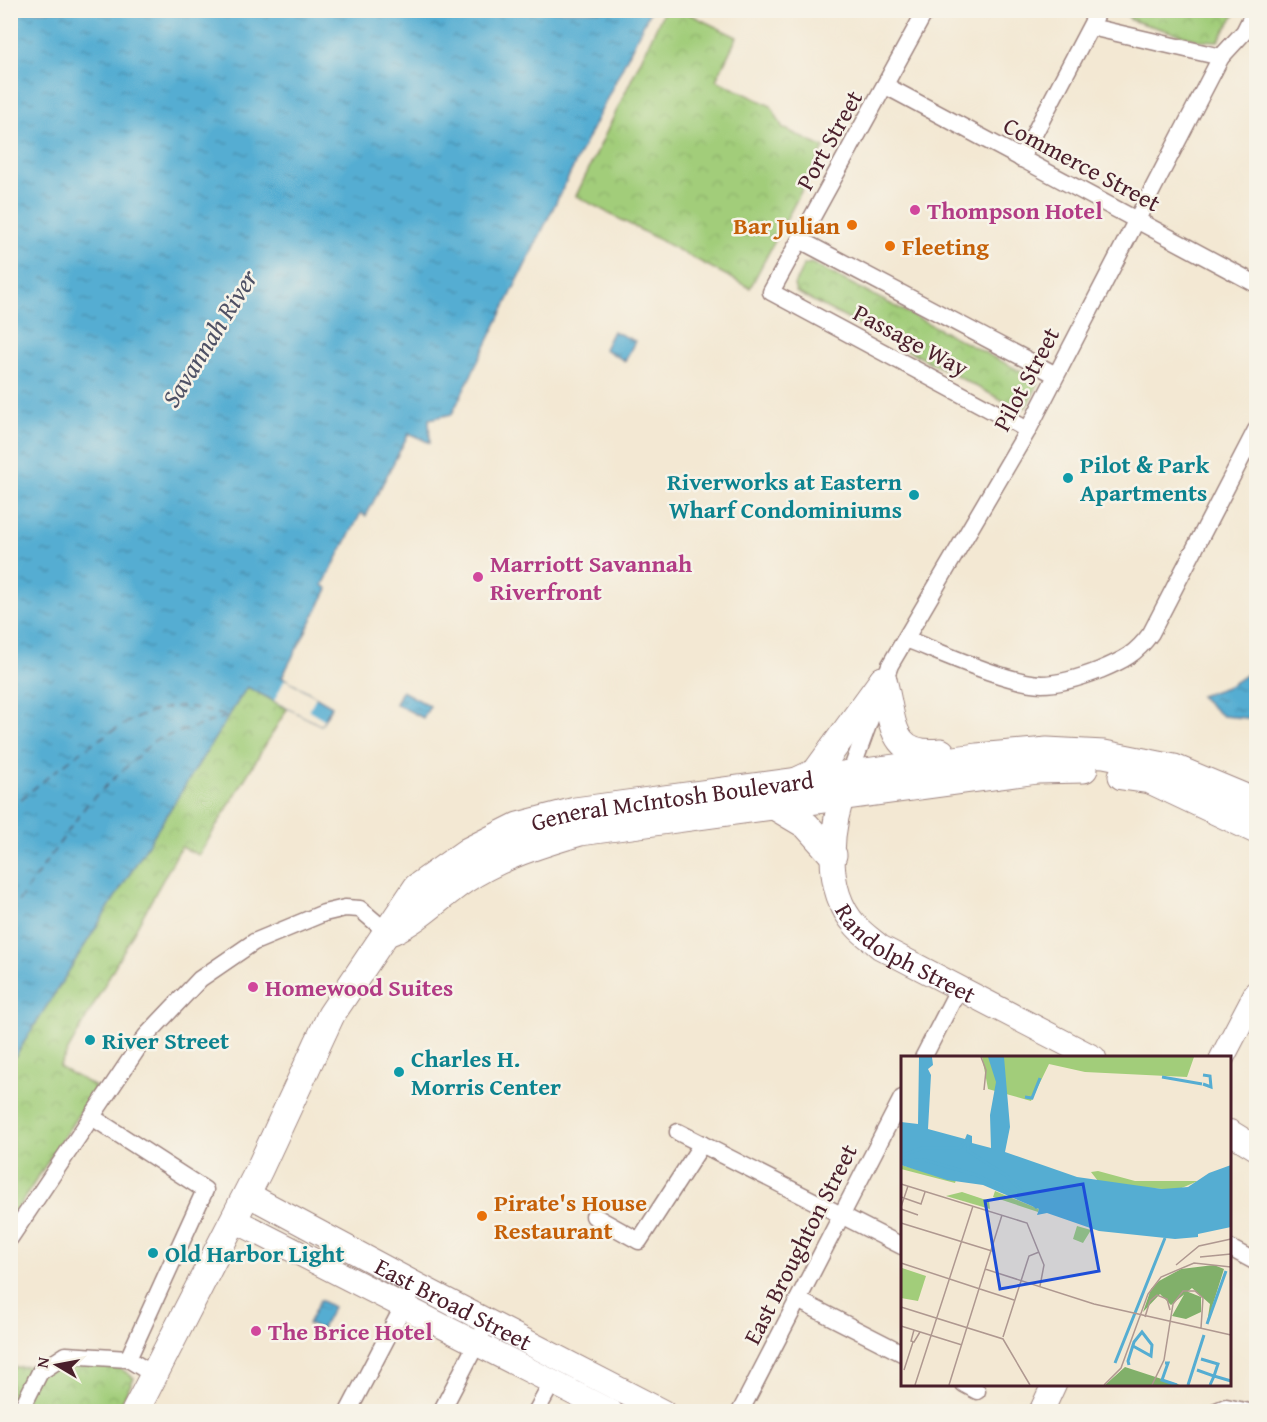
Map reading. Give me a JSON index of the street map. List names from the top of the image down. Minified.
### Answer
{"streets":{"main road":["General McIntosh Boulevard","Randolph Street","East Broad Street"],"street":["Port Street","Commerce Street","Passage Way","Pilot Street","East Broughton Street"]},"crossings":[["Port Street","Commerce Street"],["Port Street","Passage Way"],["Commerce Street","Pilot Street"],["Passage Way","Pilot Street"],["Pilot Street","General McIntosh Boulevard"],["Pilot Street","Randolph Street"],["General McIntosh Boulevard","Randolph Street"],["General McIntosh Boulevard","East Broad Street"]],"water":["Savannah River"],"places":["Thompson Hotel","Bar Julian","Fleeting","Pilot & Park Apartments","Riverworks at Eastern Wharf Condominiums","Marriott Savannah Riverfront","Homewood Suites","River Street","Charles H. Morris Center","Pirate's House Restaurant","Old Harbor Light","The Brice Hotel"],"north":"left"}
